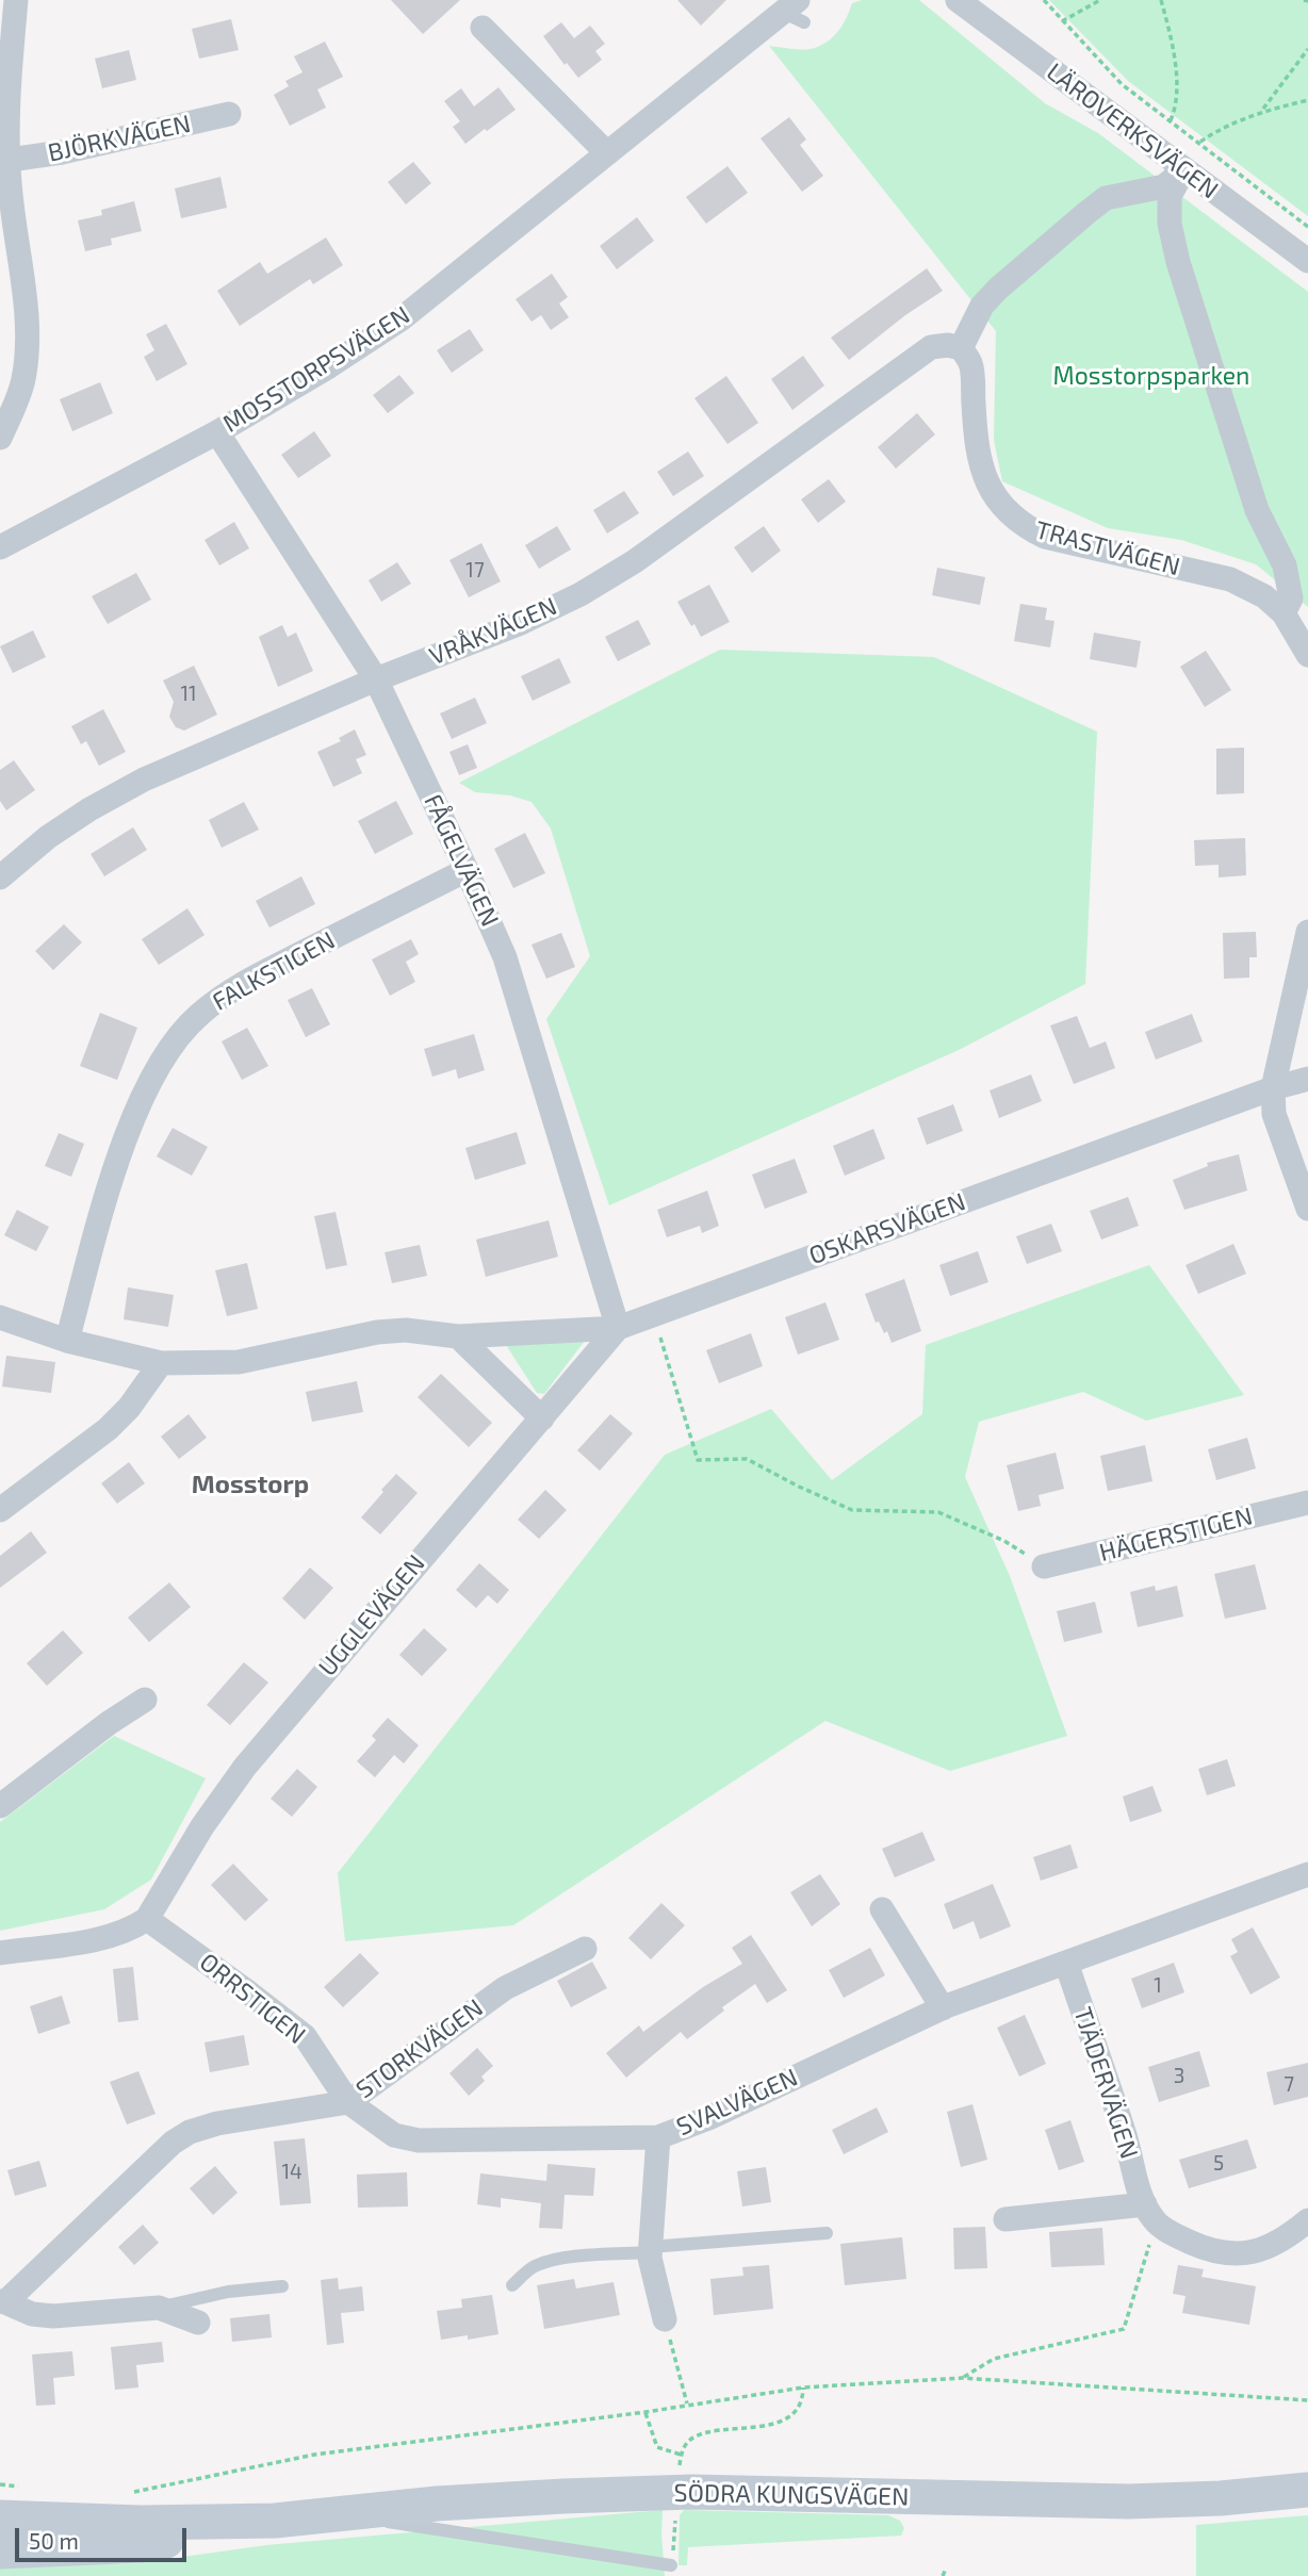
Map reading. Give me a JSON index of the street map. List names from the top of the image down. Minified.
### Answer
{"streets":{"main road":["SÖDRA KUNGSVÄGEN"],"street":["LÄROVERKSVÄGEN","BJÖRKVÄGEN","MOSSTORPSVÄGEN","TRASTVÄGEN","VRÅKVÄGEN","FÅGELVÄGEN","FALKSTIGEN","OSKARSVÄGEN","HÄGERSTIGEN","UGGLEVÄGEN","ORRSTIGEN","STORKVÄGEN","TJÄDERVÄGEN","SVALVÄGEN"]},"crossings":[["MOSSTORPSVÄGEN","FÅGELVÄGEN"],["TRASTVÄGEN","VRÅKVÄGEN"],["VRÅKVÄGEN","FÅGELVÄGEN"],["FÅGELVÄGEN","FALKSTIGEN"],["FÅGELVÄGEN","OSKARSVÄGEN"],["FÅGELVÄGEN","UGGLEVÄGEN"],["FALKSTIGEN","OSKARSVÄGEN"],["OSKARSVÄGEN","UGGLEVÄGEN"],["UGGLEVÄGEN","ORRSTIGEN"],["ORRSTIGEN","STORKVÄGEN"],["ORRSTIGEN","SVALVÄGEN"],["TJÄDERVÄGEN","SVALVÄGEN"]],"districts":["Mosstorp"],"parks":["Mosstorpsparken"],"house_numbers":["17","11","1","3","7","5","14"],"scale_bar":"50 m"}
